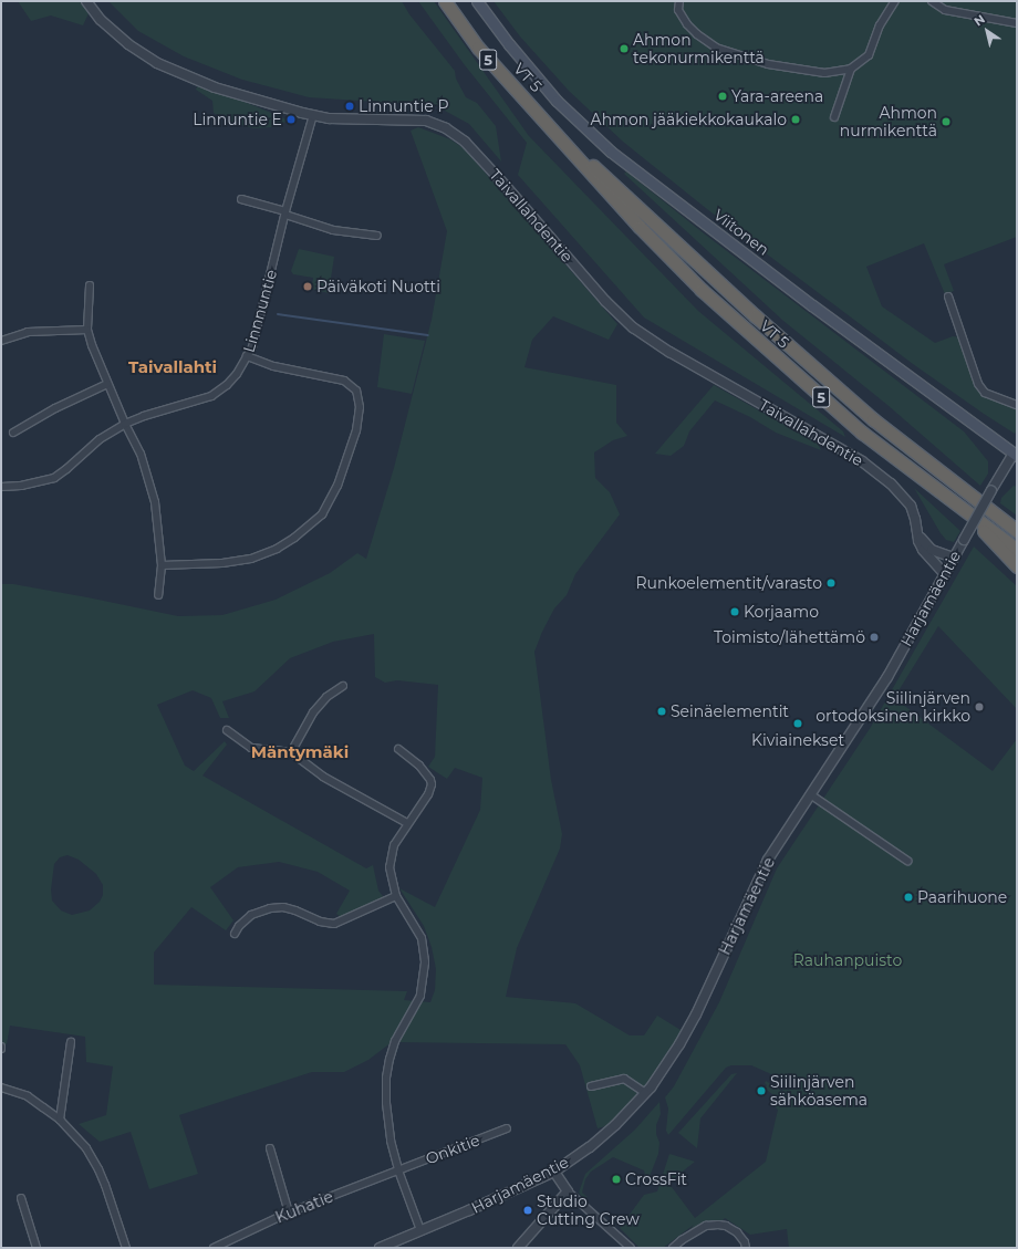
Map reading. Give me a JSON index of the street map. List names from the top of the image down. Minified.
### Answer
{"streets":{"highway":["5","VT 5"],"main road":["Viitonen"],"street":["Taivallahdentie","Linnnuntie","Harjamäentie","Onkitie","Kuhatie"]},"crossings":[["Taivallahdentie","Linnnuntie"],["Taivallahdentie","Harjamäentie"],["Viitonen","Harjamäentie"],["Onkitie","Kuhatie"]],"districts":["Taivallahti","Mäntymäki"],"parks":["Rauhanpuisto"],"places":["Ahmon tekonurmikenttä","Yara-areena","Linnuntie P","Linnuntie E","Ahmon jääkiekkokaukalo","Ahmon nurmikenttä","Päiväkoti Nuotti","Runkoelementit/varasto","Korjaamo","Toimisto/lähettämö","Siilinjärven ortodoksinen kirkko","Seinäelementit","Kiviainekset","Paarihuone","Siilinjärven sähköasema","CrossFit","Studio Cutting Crew"],"north":"top left"}
